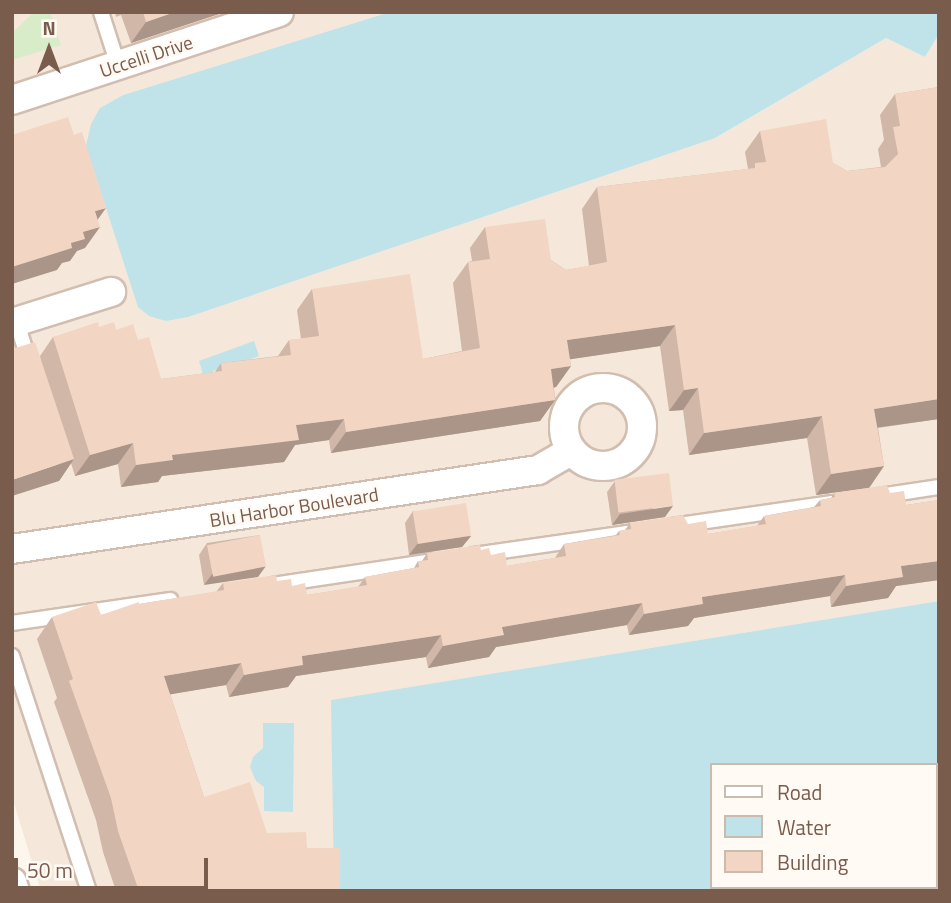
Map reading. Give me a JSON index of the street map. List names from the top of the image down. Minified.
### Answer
{"streets":{"street":["Uccelli Drive","Blu Harbor Boulevard"]},"legend":["Road","Water","Building"],"scale_bar":"50 m","north":"top"}
